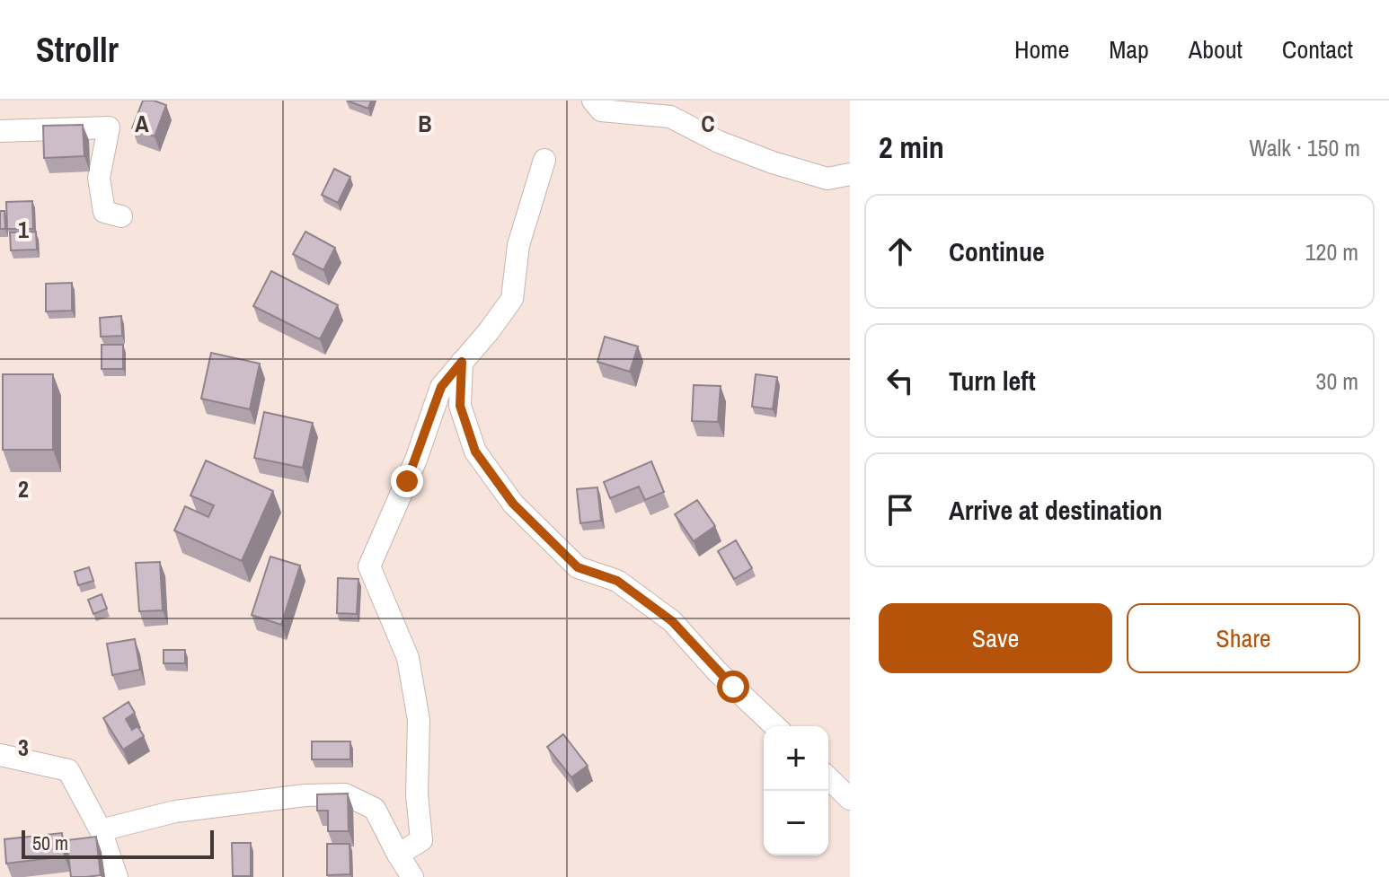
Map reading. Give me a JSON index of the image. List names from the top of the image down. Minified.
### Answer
{"scale_bar":"50 m","page":{"header":"Strollr","nav":["Home","Map","About","Contact"],"heading":["2 min","Walk · 150 m"],"list":[["Continue","120 m"],["Turn left","30 m"],"Arrive at destination"],"buttons":["Save","Share"],"map_buttons":["+","−"],"scale":"50 m"},"grid":{"columns":["A","B","C"],"rows":["1","2","3"]}}
